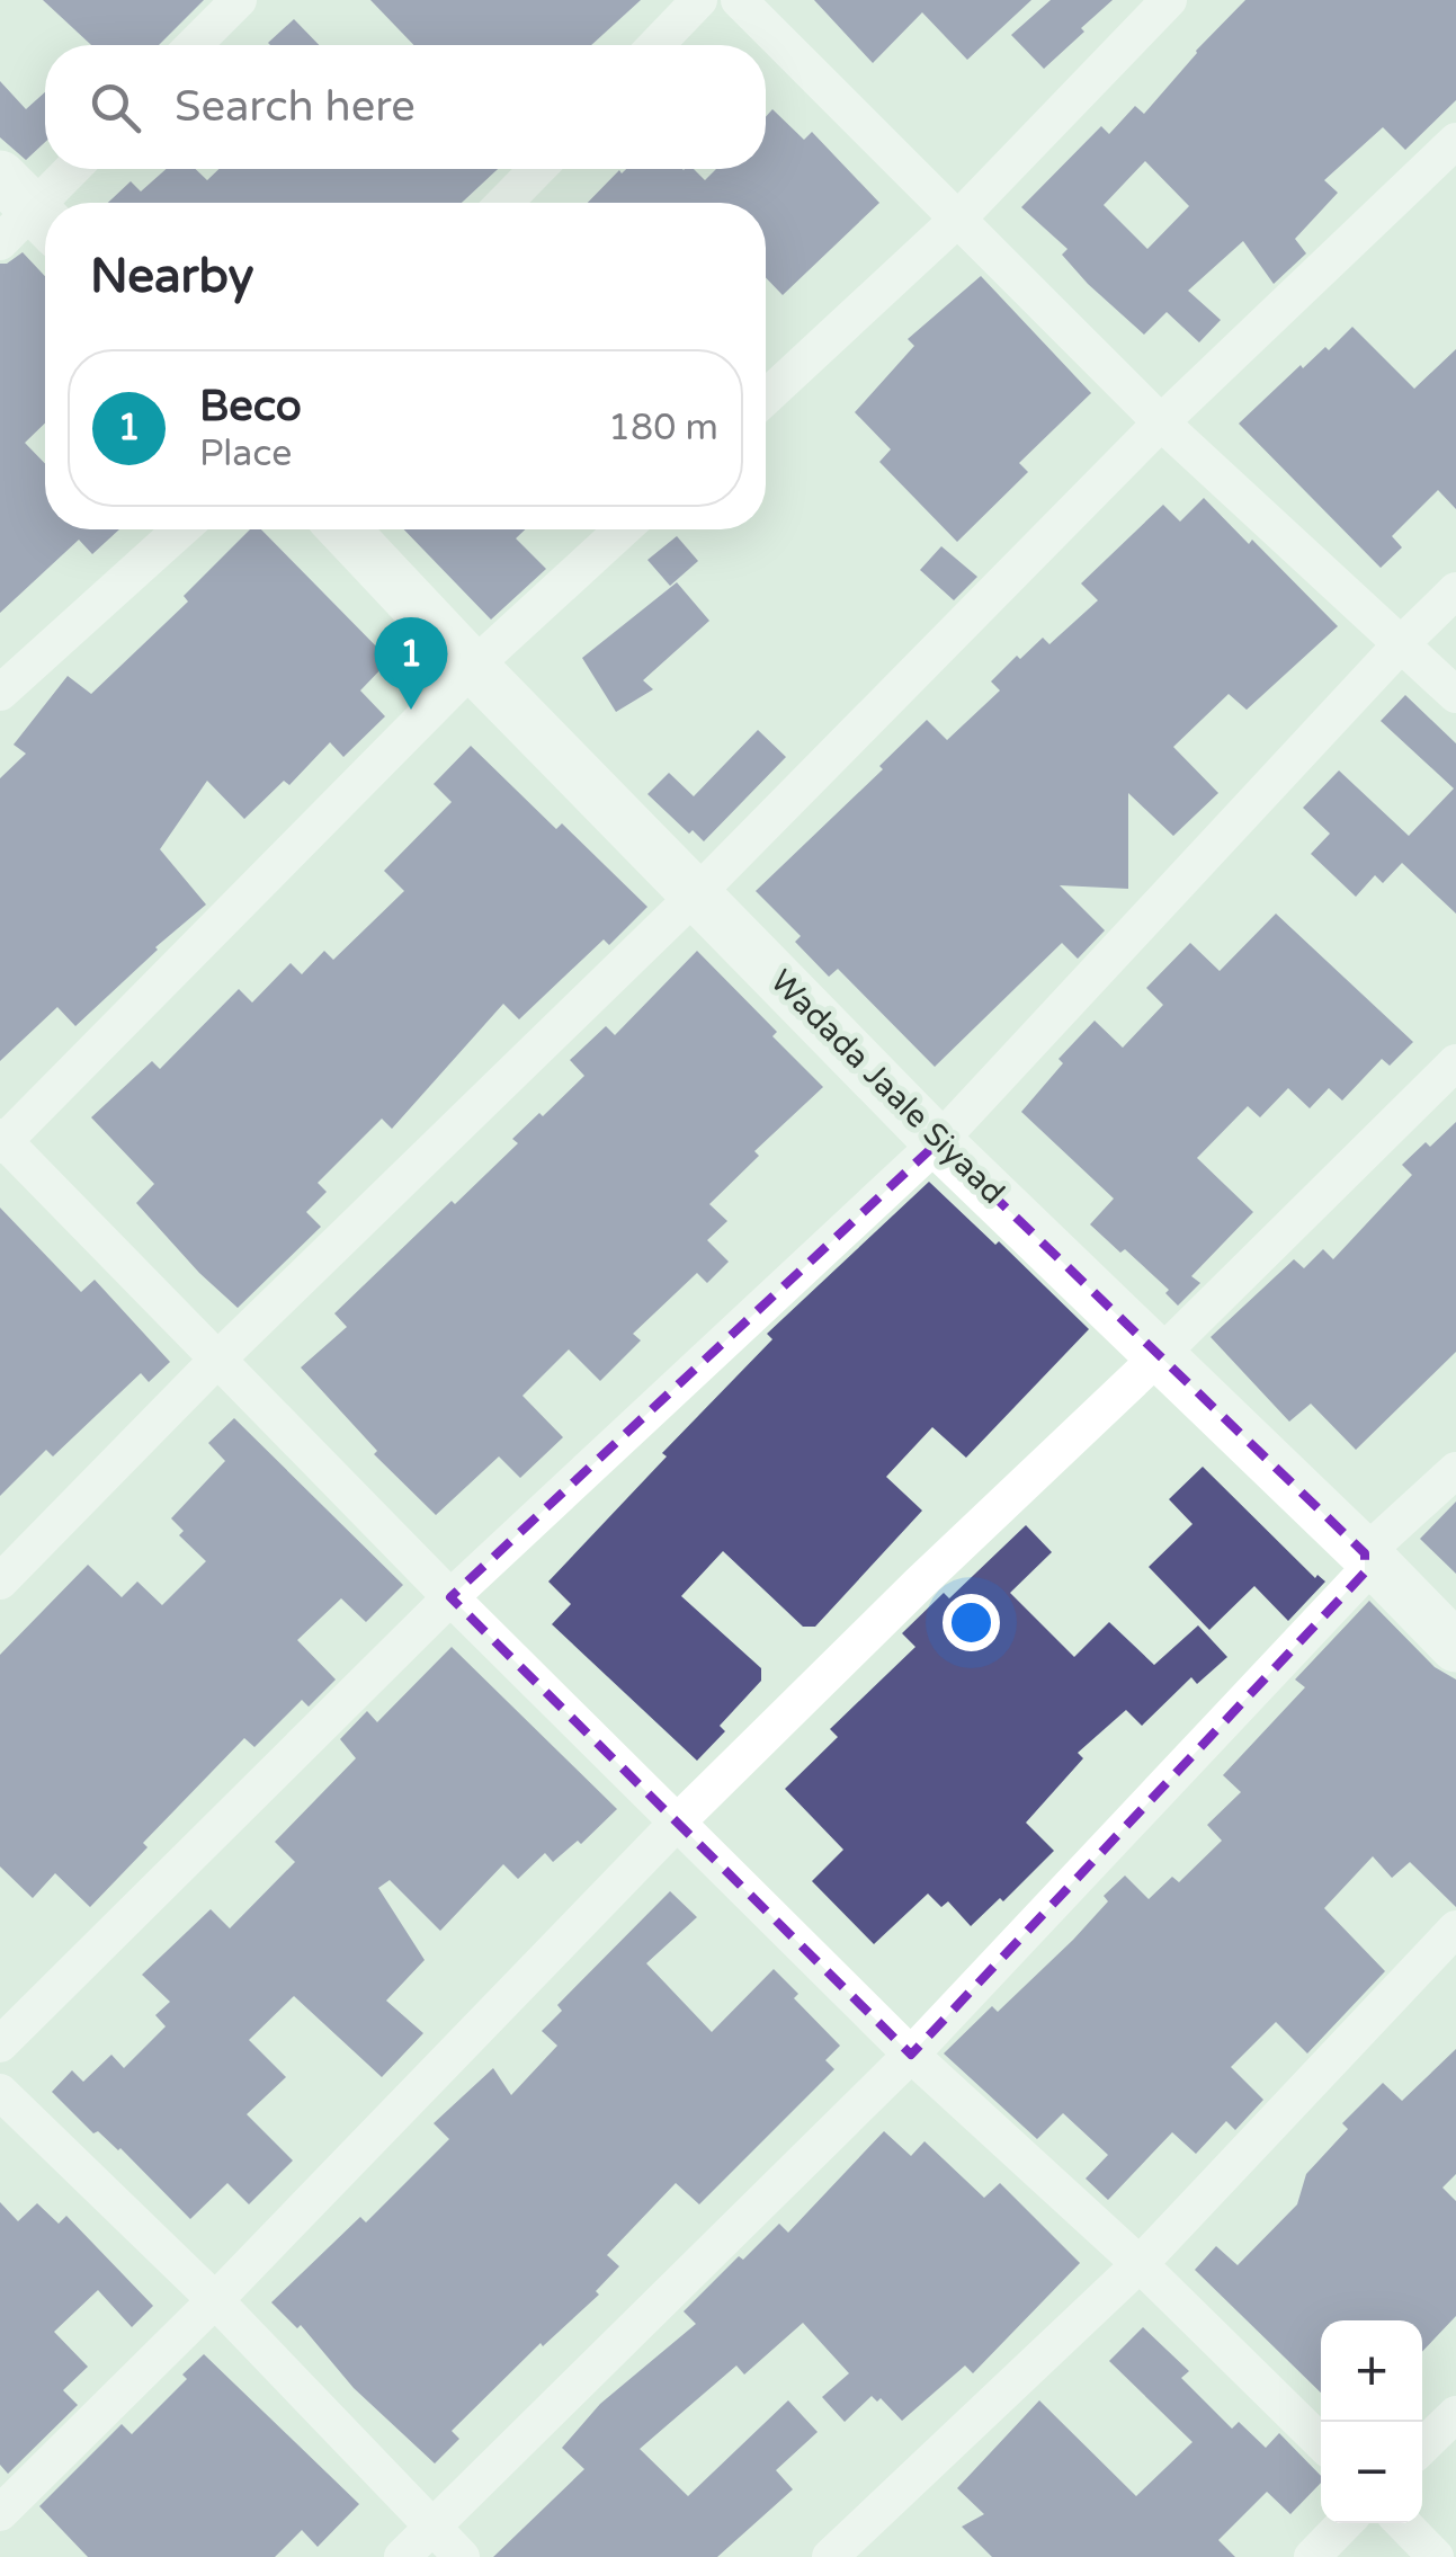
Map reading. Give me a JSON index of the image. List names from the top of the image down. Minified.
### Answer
{"streets":{"main road":["Wadada Jaale Siyaad"]},"page":{"search":"Search here","heading":"Nearby","list":[{"mark":"1","name":"Beco","note":"Place","value":"180 m"}],"pins":"1","map_buttons":["+","−"]}}
